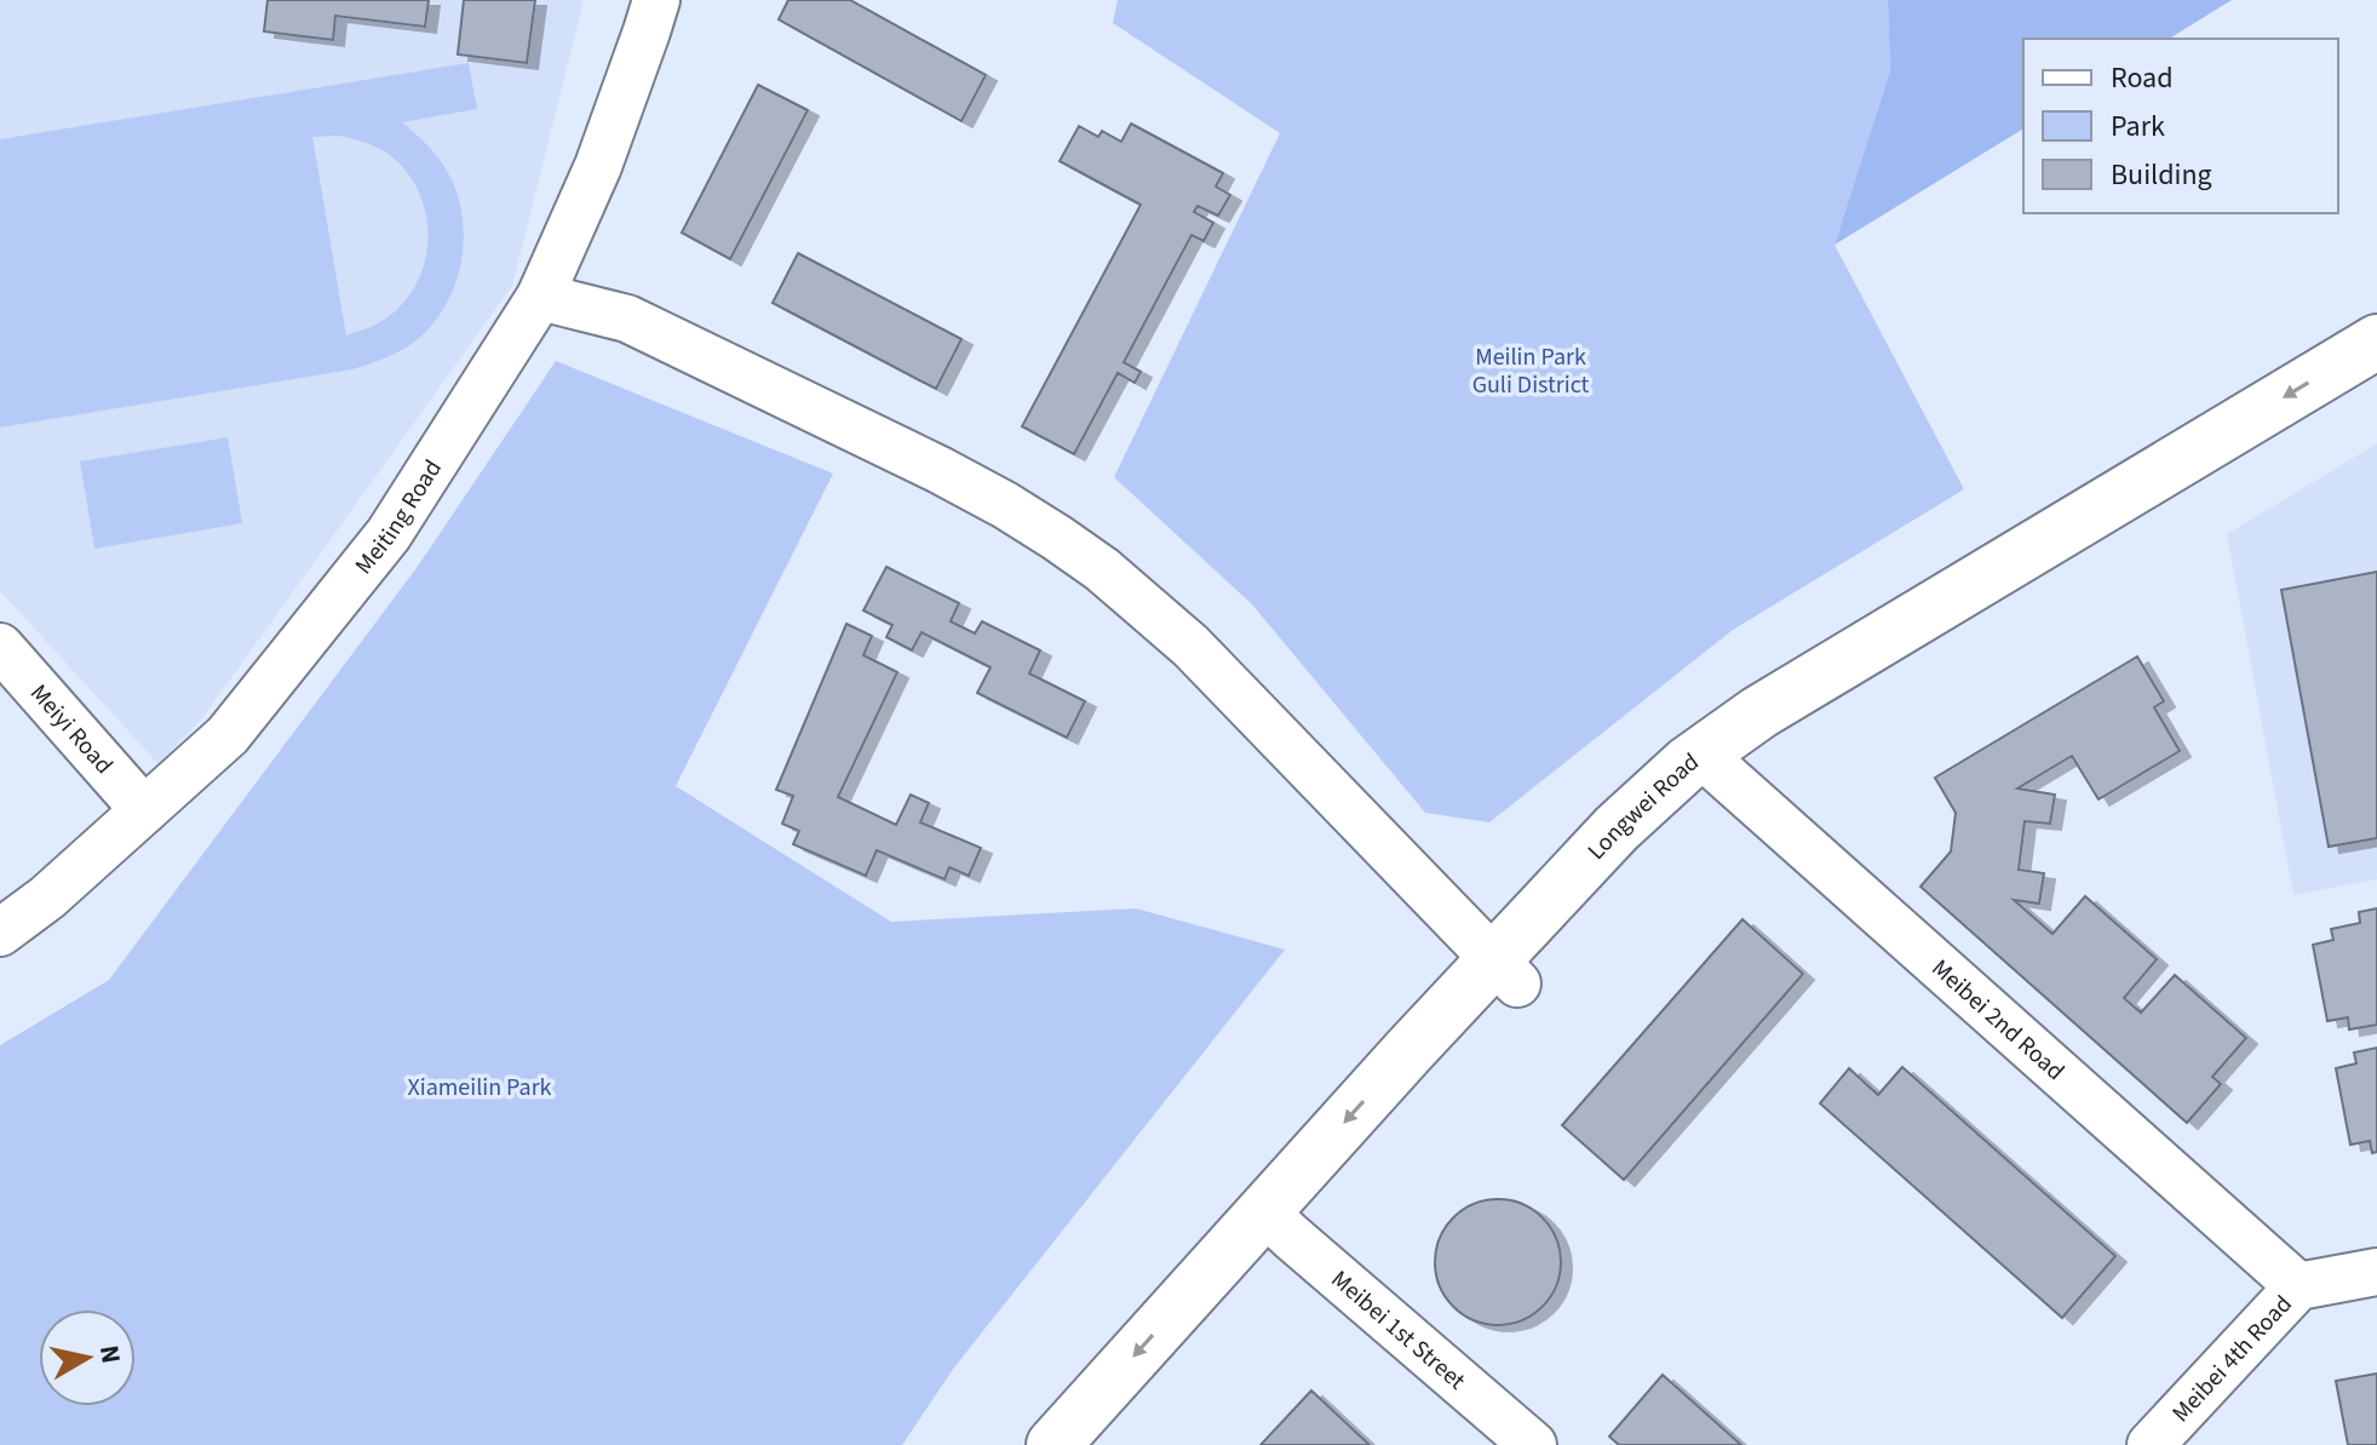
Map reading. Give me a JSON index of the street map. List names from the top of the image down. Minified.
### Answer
{"streets":{"street":["Meiting Road","Meiyi Road","Longwei Road","Meibei 2nd Road","Meibei 1st Street","Meibei 4th Road"]},"crossings":[["Meiting Road","Meiyi Road"],["Longwei Road","Meibei 2nd Road"],["Longwei Road","Meibei 1st Street"],["Meibei 2nd Road","Meibei 4th Road"]],"parks":["Meilin Park Guli District","Xiameilin Park"],"legend":["Road","Park","Building"],"north":"right"}
